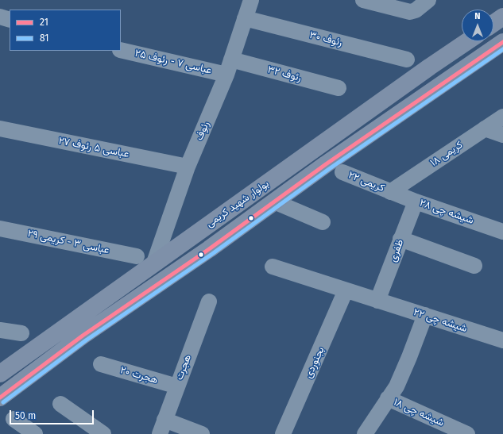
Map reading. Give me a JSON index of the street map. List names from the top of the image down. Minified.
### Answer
{"streets":{"main road":["بولوار شهید کریمی"],"street":["رئوف ۳۰","عباسی ۷ - رئوف ۲۵","رئوف ۳۲","رئوف","عباسی ۵ رئوف ۲۷","کریمی ۱۸","کریمی ۲۲","شیشه چی ۲۸","عباسی ۳ - کریمی ۲۹","ظفری","شیشه چی ۲۲","بجنوردی","هجرت","هجرت ۲۰","شیشه چی ۱۸"]},"crossings":[["رئوف ۳۰","رئوف"],["عباسی ۷ - رئوف ۲۵","رئوف"],["رئوف ۳۲","رئوف"],["رئوف","عباسی ۵ رئوف ۲۷"],["رئوف","بولوار شهید کریمی"],["کریمی ۱۸","کریمی ۲۲"],["کریمی ۱۸","شیشه چی ۲۸"],["کریمی ۲۲","شیشه چی ۲۸"],["شیشه چی ۲۸","ظفری"],["ظفری","شیشه چی ۲۲"],["شیشه چی ۲۲","بجنوردی"],["هجرت","هجرت ۲۰"]],"lines":["transit line 21","transit line 81"],"legend":["21","81"],"scale_bar":"50 m","north":"top"}
